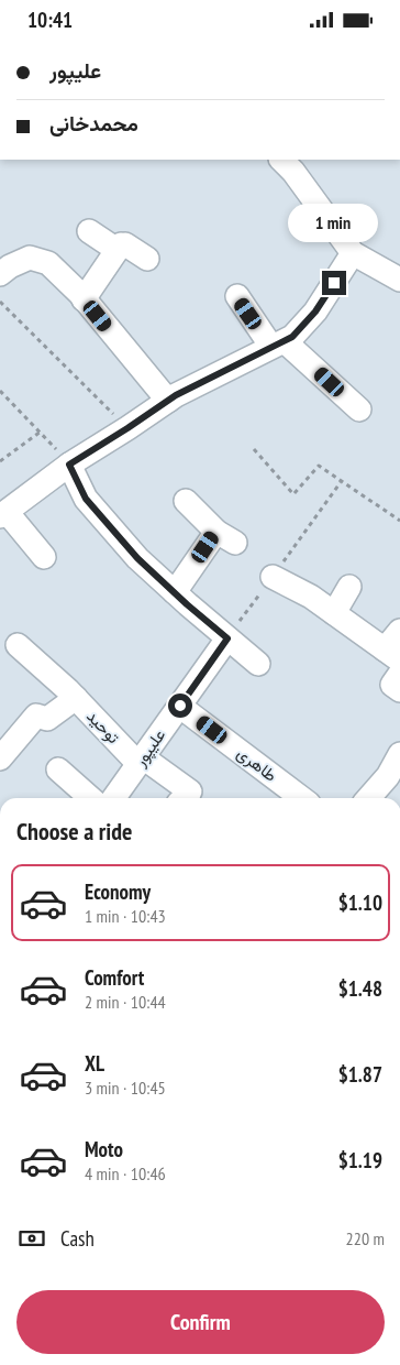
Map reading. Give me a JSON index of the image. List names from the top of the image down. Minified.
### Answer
{"streets":{"street":["توحید","علیپور","طاهری"]},"crossings":[["توحید","علیپور"],["علیپور","طاهری"]],"page":{"status":"10:41","banner":["علیپور","محمدخانی"],"bubble":"1 min","heading":"Choose a ride","list":[{"name":"Economy","note":"1 min · 10:43","value":"$1.10"},{"name":"Comfort","note":"2 min · 10:44","value":"$1.48"},{"name":"XL","note":"3 min · 10:45","value":"$1.87"},{"name":"Moto","note":"4 min · 10:46","value":"$1.19"}],"pay":["Cash","220 m"],"buttons":"Confirm"}}
